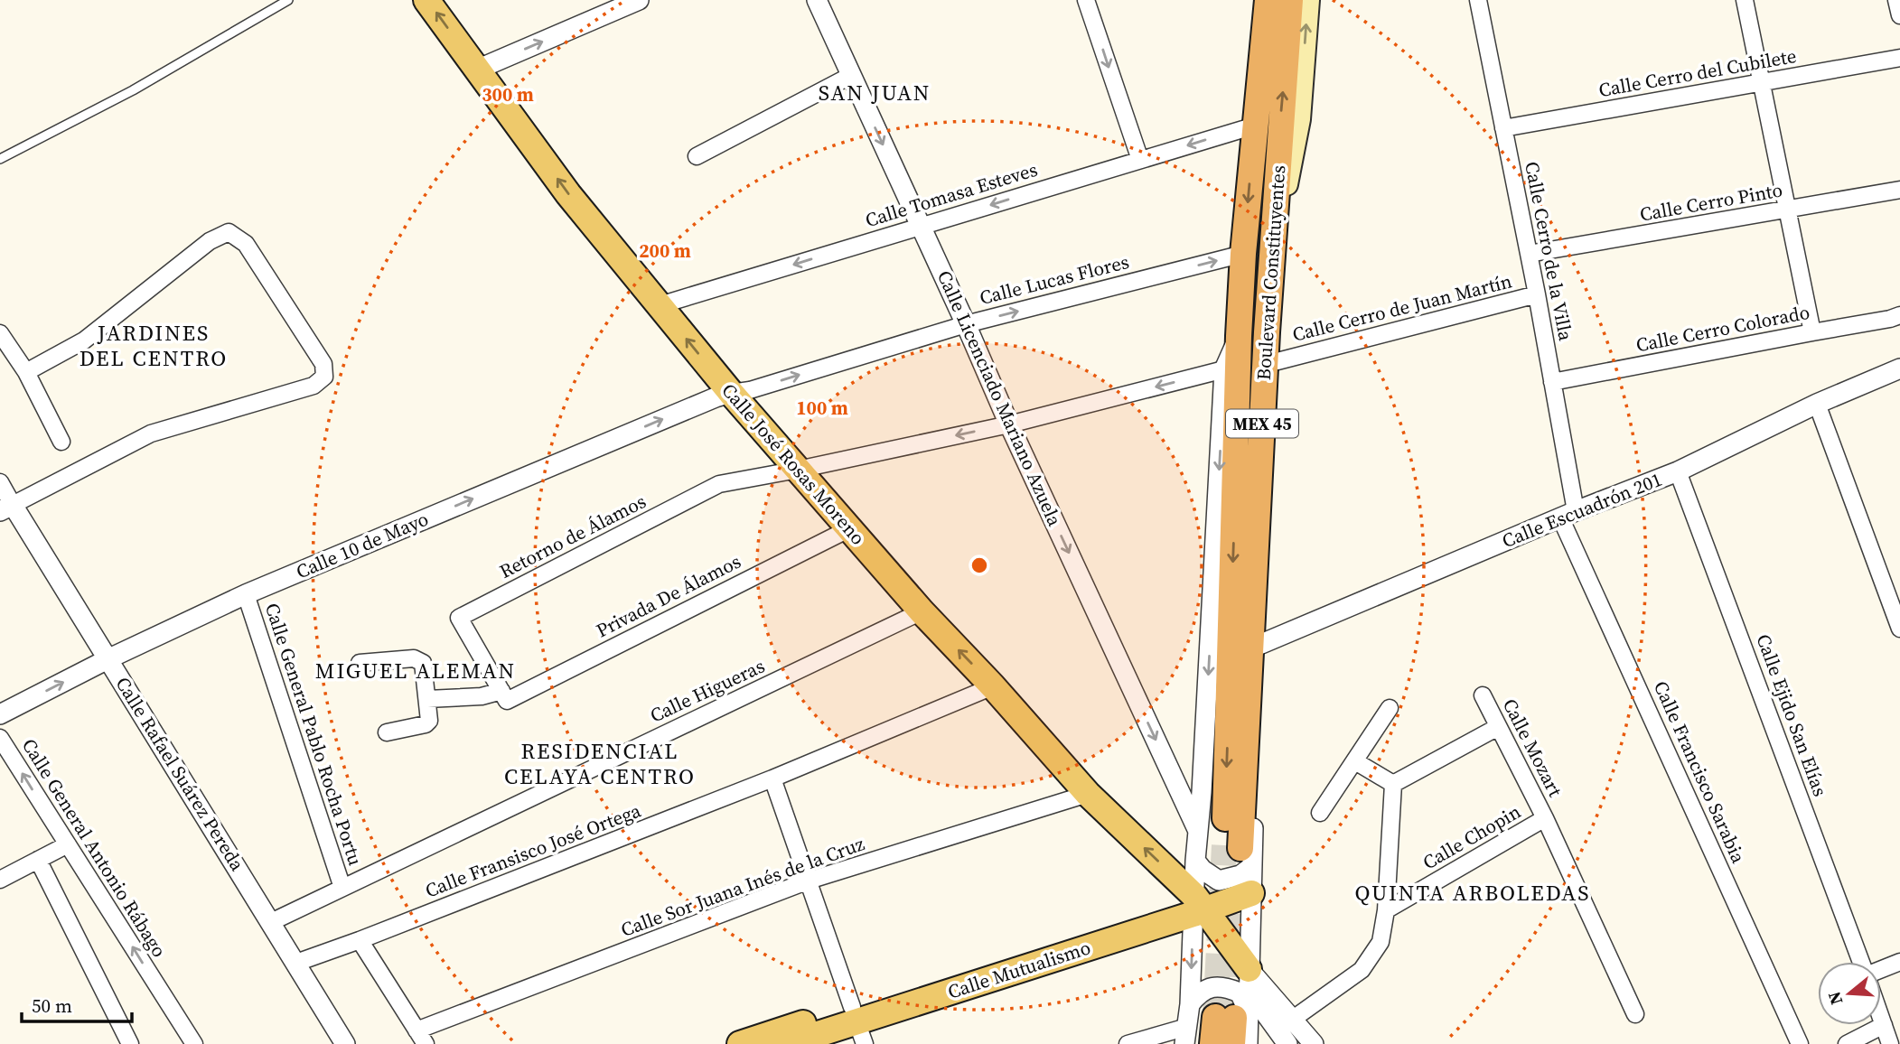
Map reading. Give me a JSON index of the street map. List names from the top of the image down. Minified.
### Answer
{"streets":{"highway":["Boulevard Constituyentes","MEX 45"],"main road":["Calle José Rosas Moreno","Calle Mutualismo"],"street":["Calle Cerro del Cubilete","Calle Tomasa Esteves","Calle Cerro Pinto","Calle Cerro de la Villa","Calle Lucas Flores","Calle Cerro de Juan Martín","Calle Cerro Colorado","Calle Licenciado Mariano Azuela","Calle Escuadrón 201","Retorno de Álamos","Calle 10 de Mayo","Privada De Álamos","Calle Higueras","Calle Ejido San Elías","Calle General Pablo Rocha Portu","Calle Mozart","Calle Francisco Sarabia","Calle Rafael Suárez Pereda","Calle Chopin","Calle General Antonio Rábago","Calle Fransisco José Ortega","Calle Sor Juana Inés de la Cruz"]},"crossings":[["Calle Cerro del Cubilete","Calle Cerro de la Villa"],["Calle Tomasa Esteves","Boulevard Constituyentes"],["Calle Tomasa Esteves","Calle Licenciado Mariano Azuela"],["Calle Tomasa Esteves","Calle José Rosas Moreno"],["Calle Cerro Pinto","Calle Cerro de la Villa"],["Calle Cerro de la Villa","Calle Cerro de Juan Martín"],["Calle Cerro de la Villa","Calle Cerro Colorado"],["Calle Cerro de la Villa","Calle Escuadrón 201"],["Calle Cerro de la Villa","Calle Francisco Sarabia"],["Boulevard Constituyentes","Calle Lucas Flores"],["Calle Lucas Flores","Calle Licenciado Mariano Azuela"],["Calle Lucas Flores","Calle José Rosas Moreno"],["Calle Lucas Flores","Calle 10 de Mayo"],["Calle José Rosas Moreno","Retorno de Álamos"],["Calle José Rosas Moreno","Calle 10 de Mayo"],["Calle José Rosas Moreno","Privada De Álamos"],["Calle José Rosas Moreno","Calle Higueras"],["Calle José Rosas Moreno","Calle Fransisco José Ortega"],["Calle José Rosas Moreno","Calle Sor Juana Inés de la Cruz"],["Calle José Rosas Moreno","Calle Mutualismo"],["Calle Escuadrón 201","Calle Ejido San Elías"],["Calle Escuadrón 201","Calle Francisco Sarabia"],["Retorno de Álamos","Privada De Álamos"],["Calle 10 de Mayo","Calle General Pablo Rocha Portu"],["Calle 10 de Mayo","Calle Rafael Suárez Pereda"],["Calle Higueras","Calle General Pablo Rocha Portu"],["Calle Higueras","Calle Rafael Suárez Pereda"],["Calle Mozart","Calle Chopin"],["Calle Rafael Suárez Pereda","Calle Fransisco José Ortega"]],"one_way":["Calle Tomasa Esteves","Calle Licenciado Mariano Azuela","Calle José Rosas Moreno","Calle 10 de Mayo"],"districts":["SAN JUAN","JARDINES DEL CENTRO","MIGUEL ALEMAN","RESIDENCIAL CELAYA CENTRO","QUINTA ARBOLEDAS"],"scale_bar":"50 m","north":"left","rings":["300 m","200 m","100 m"]}
